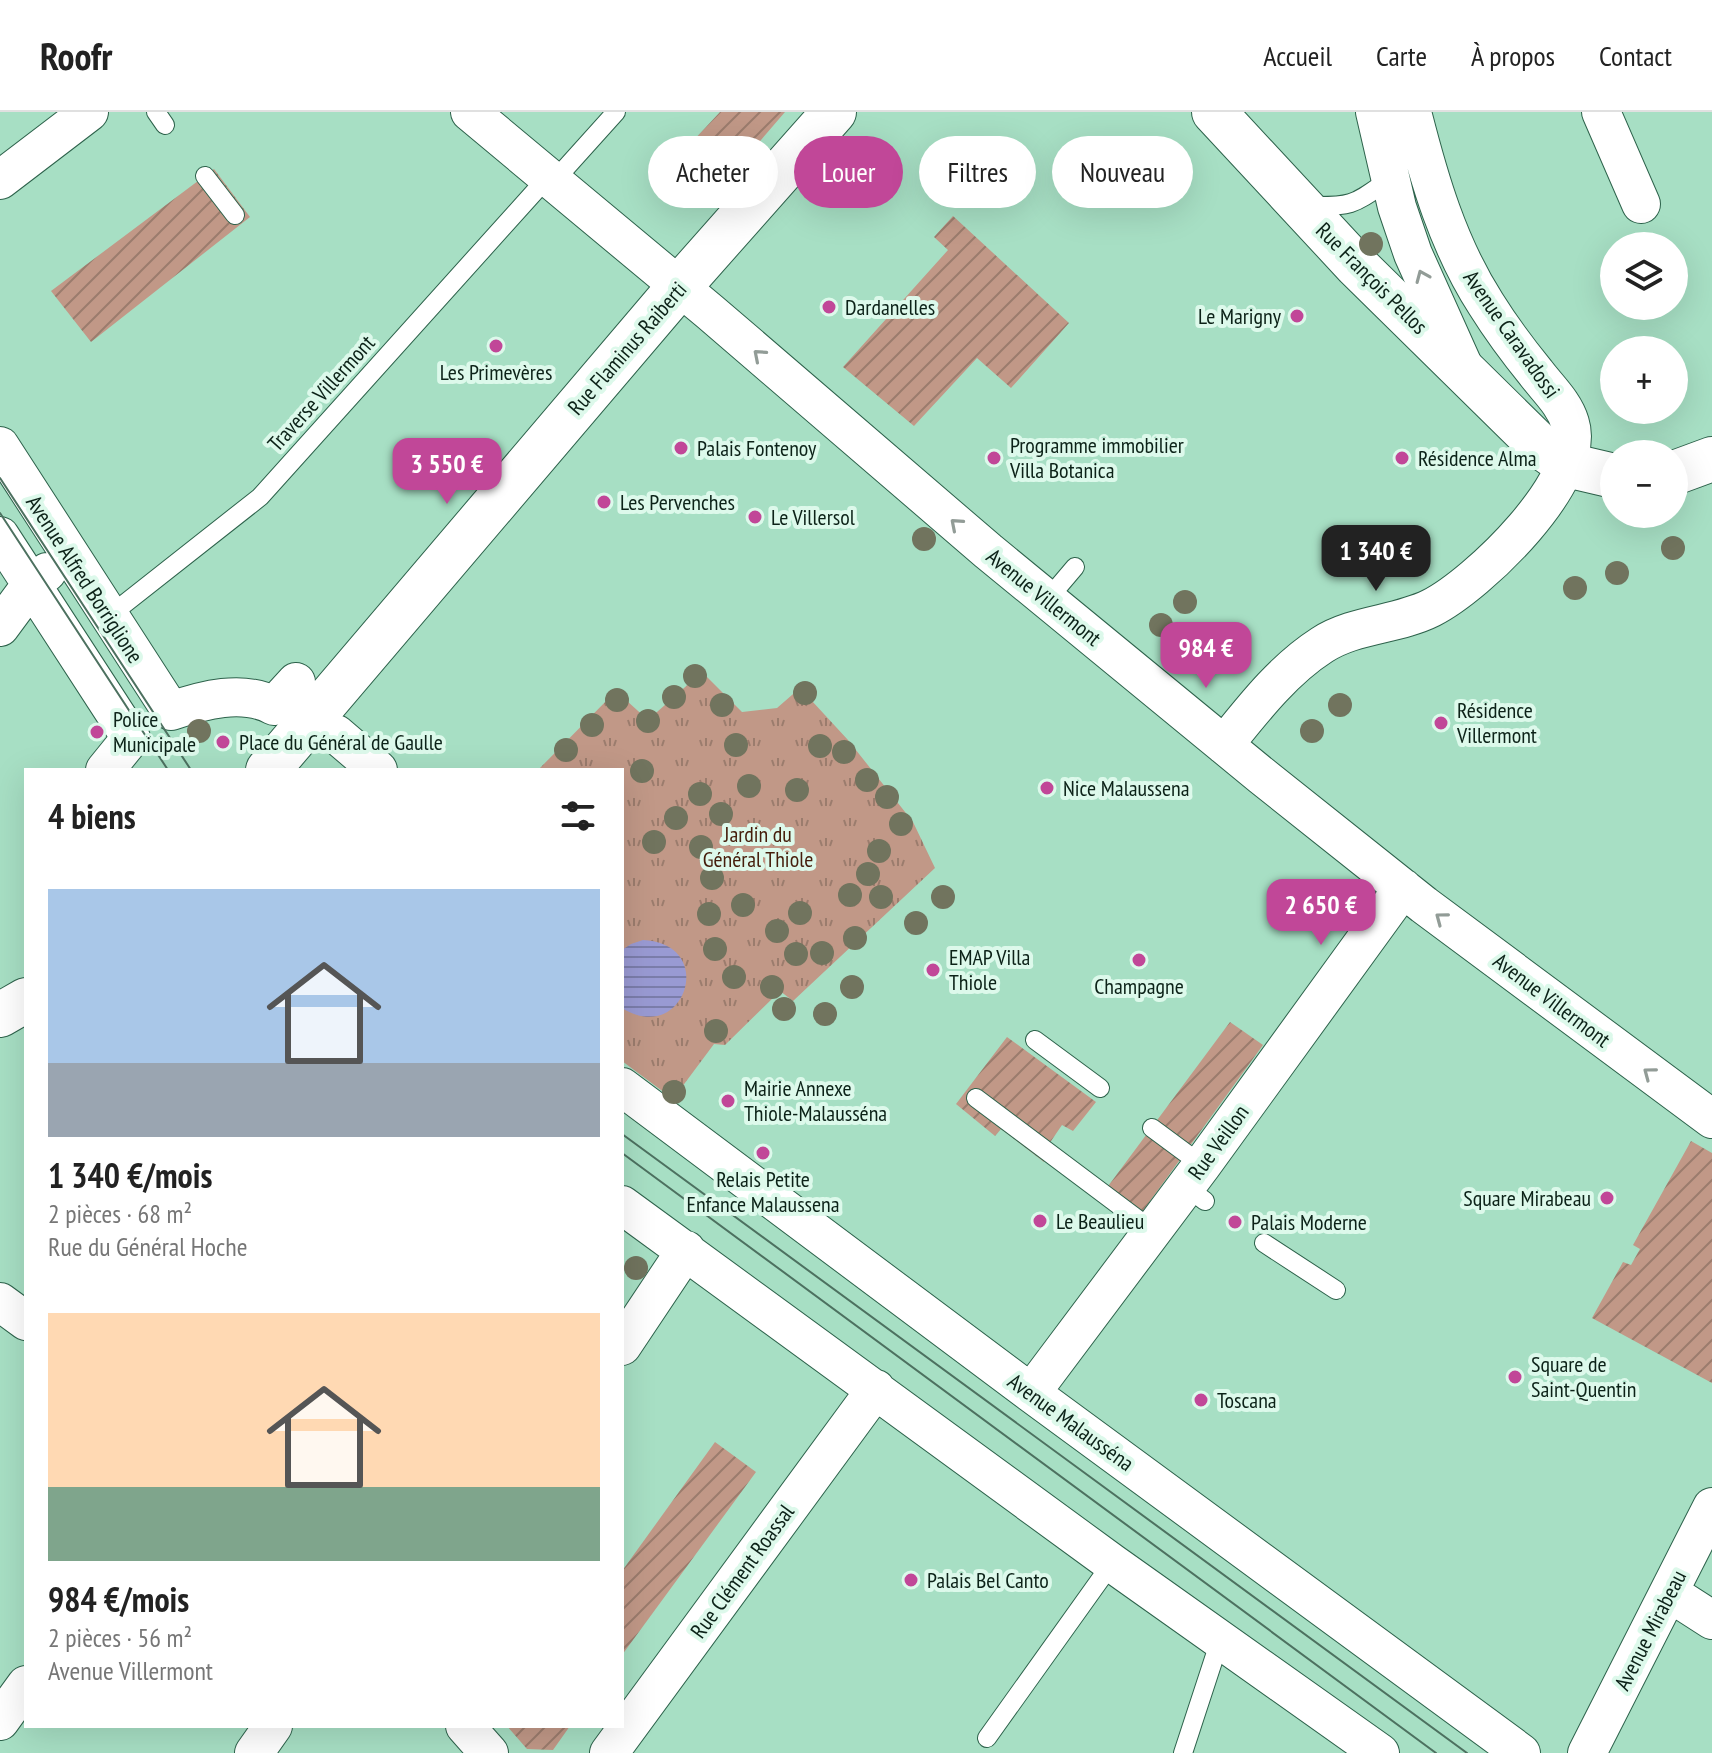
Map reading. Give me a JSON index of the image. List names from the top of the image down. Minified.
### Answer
{"streets":{"main road":["Rue François Pellos","Rue Flaminus Raiberti"],"street":["Avenue Caravadossi","Avenue Alfred Borriglione","Avenue Villermont","Rue Veillon","Avenue Malausséna","Rue Clément Roassal","Avenue Mirabeau"],"lane":["Traverse Villermont"]},"crossings":[["Rue François Pellos","Avenue Caravadossi"],["Rue Flaminus Raiberti","Avenue Alfred Borriglione"],["Rue Flaminus Raiberti","Avenue Villermont"],["Traverse Villermont","Avenue Alfred Borriglione"],["Traverse Villermont","Avenue Villermont"],["Avenue Villermont","Rue Veillon"],["Rue Veillon","Avenue Malausséna"]],"one_way":["Avenue Villermont"],"parks":["Jardin du Général Thiole"],"places":["Dardanelles","Le Marigny","Les Primevères","Palais Fontenoy","Programme immobilier Villa Botanica","Résidence Alma","Les Pervenches","Le Villersol","Résidence Villermont","Police Municipale","Place du Général de Gaulle","Nice Malaussena","Champagne","EMAP Villa Thiole","Mairie Annexe Thiole-Malausséna","Relais Petite Enfance Malaussena","Square Mirabeau","Le Beaulieu","Palais Moderne","Square de Saint-Quentin","Toscana","Palais Bel Canto"],"page":{"header":"Roofr","nav":["Accueil","Carte","À propos","Contact"],"chip":["Acheter","Louer","Filtres","Nouveau"],"map_buttons":["+","−"],"price":["3 550 €","1 340 €","984 €","2 650 €"],"heading":"4 biens","list":[{"name":"1 340 €/mois","note":"2 pièces · 68 m² · Rue du Général Hoche"},{"name":"984 €/mois","note":"2 pièces · 56 m² · Avenue Villermont"}]}}
